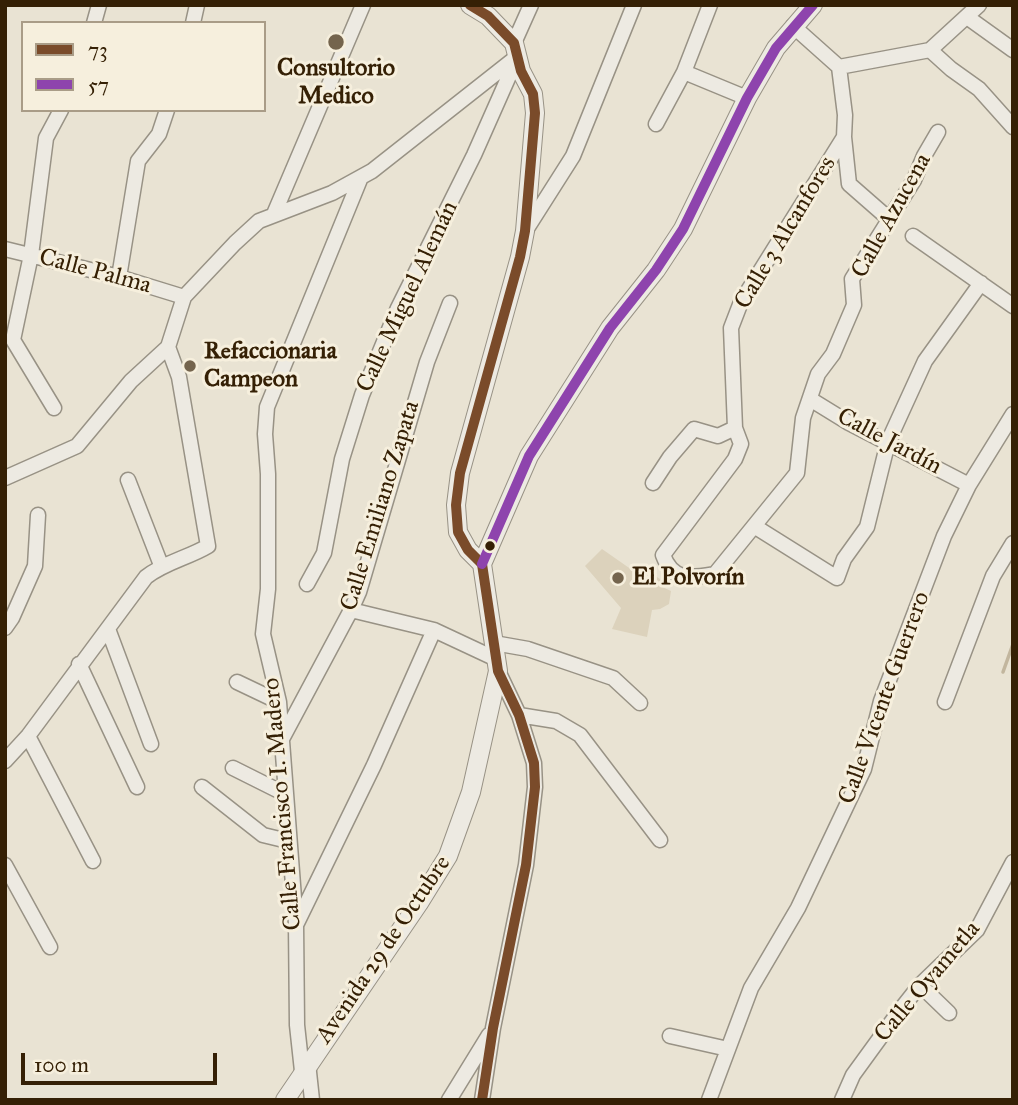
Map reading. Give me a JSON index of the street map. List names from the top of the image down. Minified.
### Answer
{"streets":{"street":["Calle Azucena","Calle 3 Alcanfores","Calle Palma","Calle Miguel Alemán","Calle Jardín","Calle Emiliano Zapata","Calle Vicente Guerrero","Calle Francisco I. Madero","Avenida 29 de Octubre","Calle Oyametla"]},"crossings":[["Calle Azucena","Calle 3 Alcanfores"],["Calle Azucena","Calle Jardín"],["Calle Jardín","Calle Vicente Guerrero"],["Calle Emiliano Zapata","Calle Francisco I. Madero"],["Calle Francisco I. Madero","Avenida 29 de Octubre"]],"places":["Consultorio Medico","Refaccionaria Campeon","El Polvorín"],"lines":["transit line 73","transit line 57"],"legend":["73","57"],"scale_bar":"100 m"}
